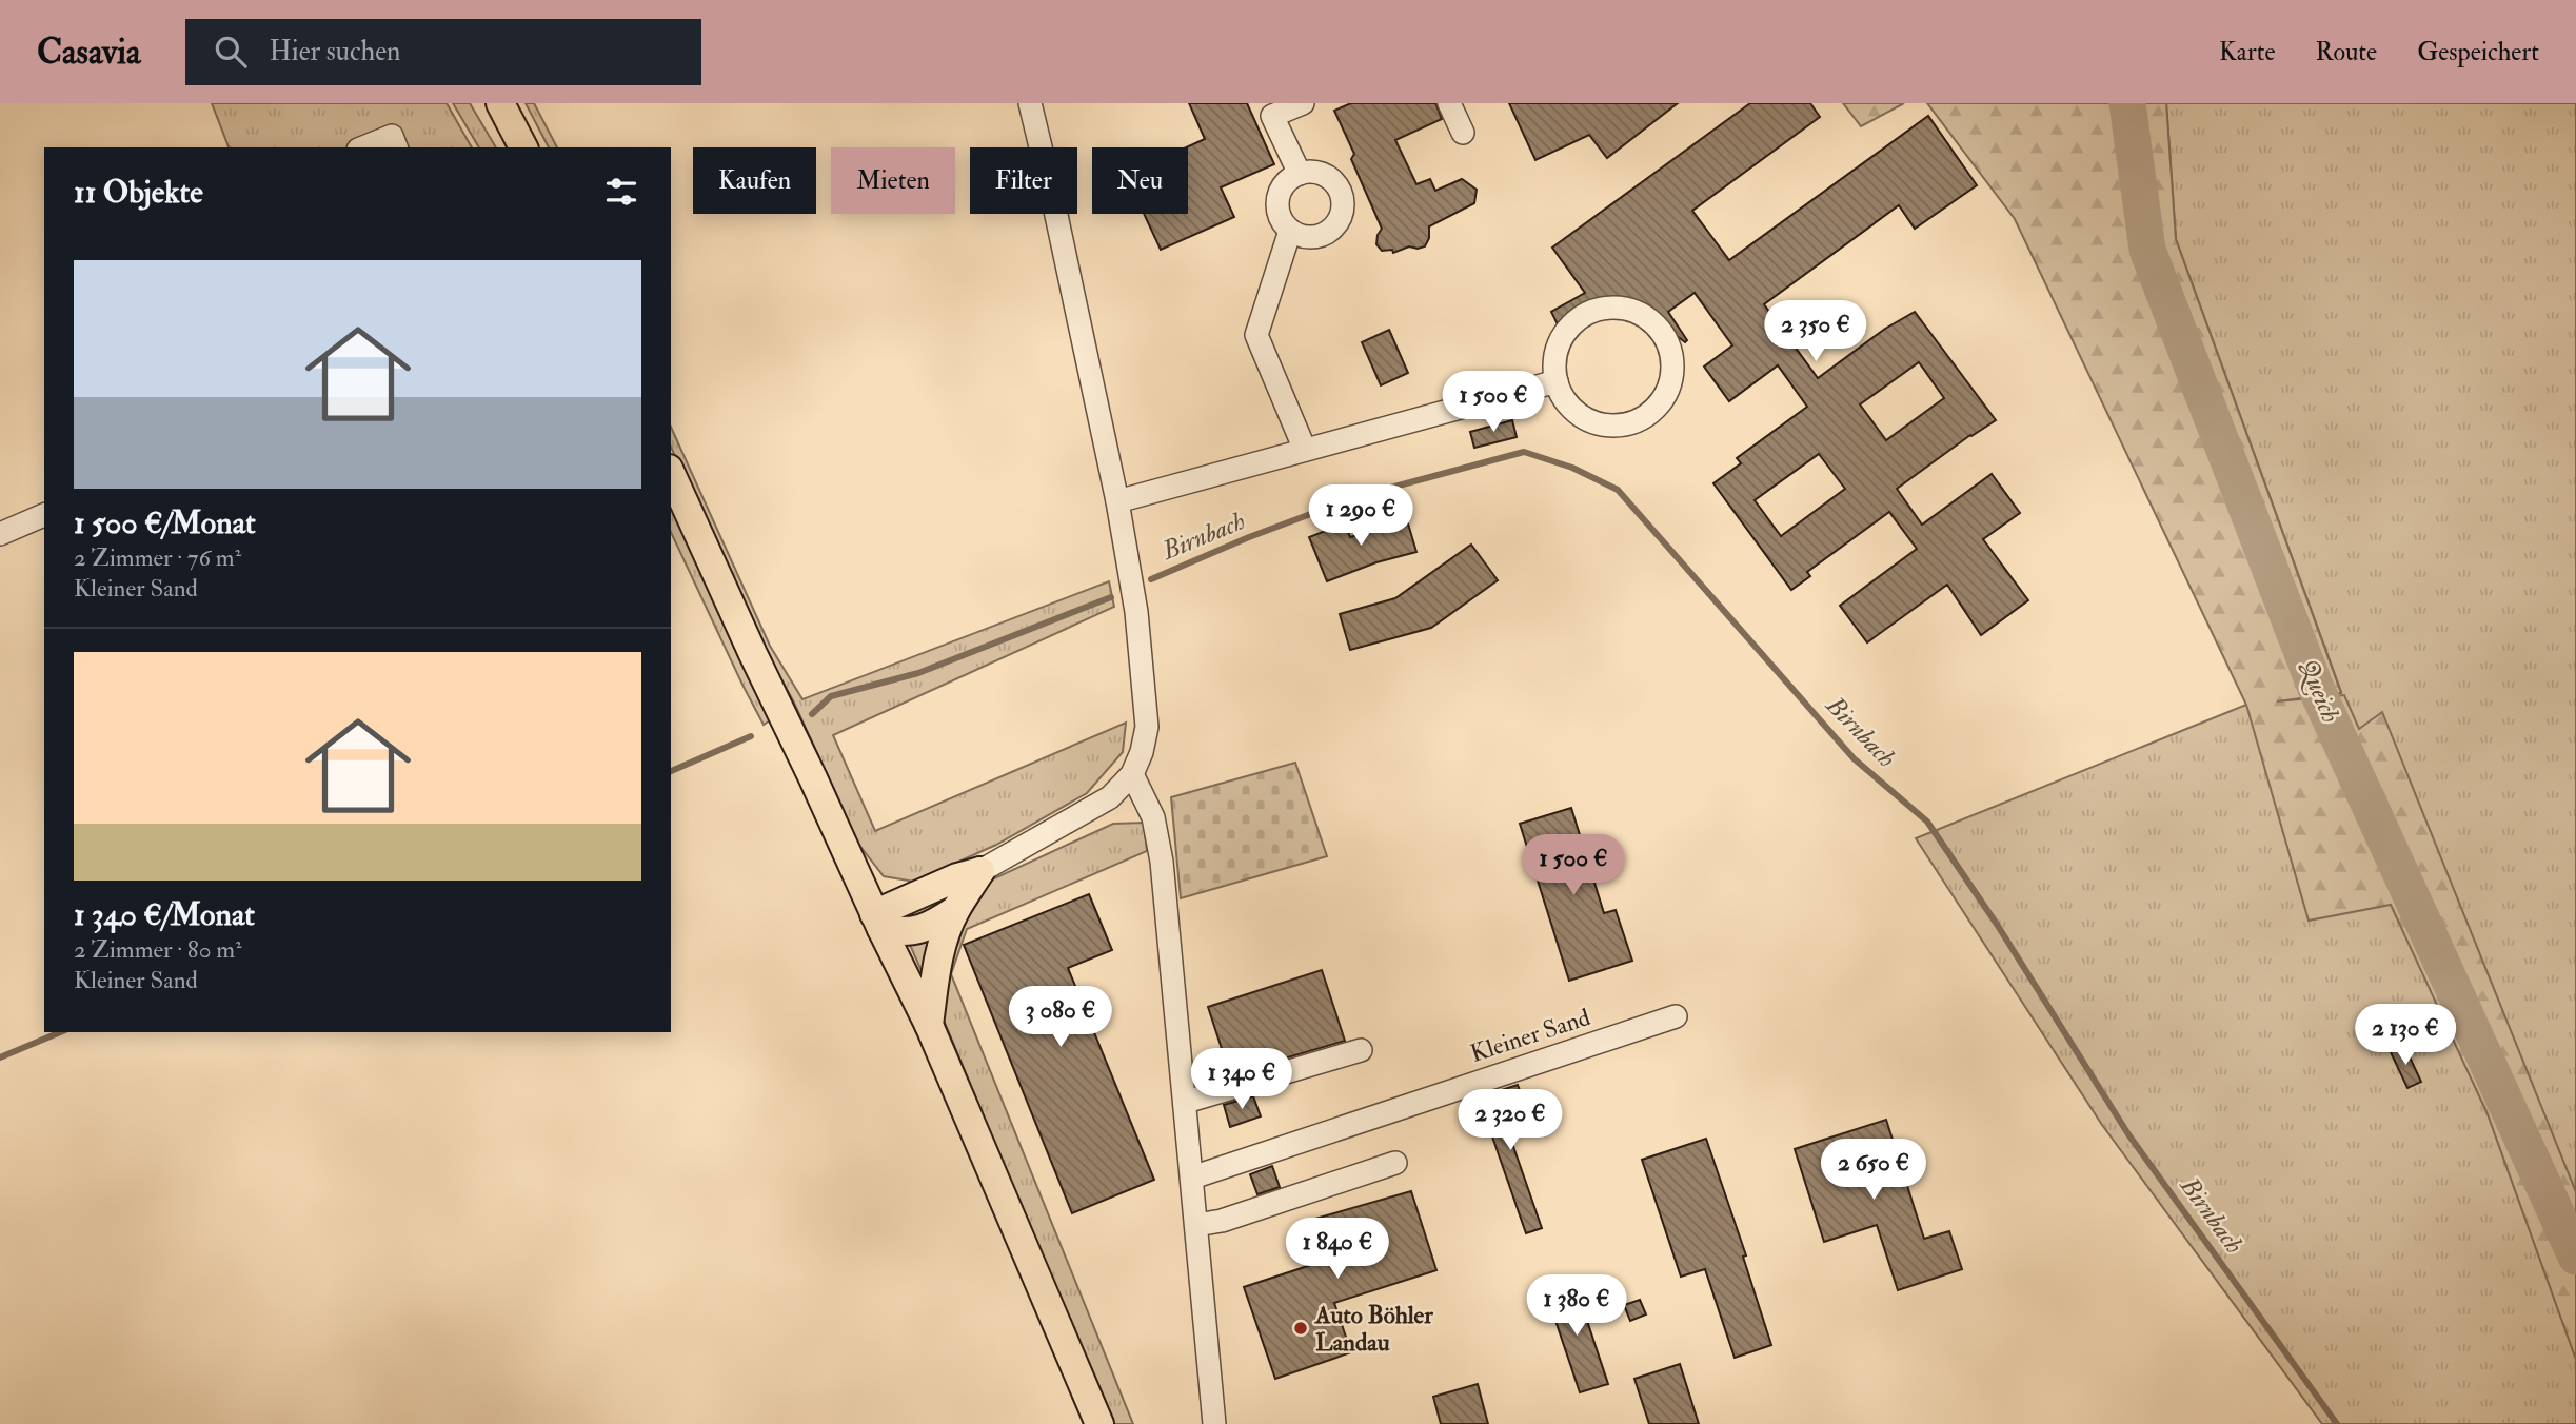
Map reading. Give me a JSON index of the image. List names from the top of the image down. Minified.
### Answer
{"streets":{"street":["Kleiner Sand"]},"water":["Birnbach","Queich"],"places":["Auto Böhler Landau"],"page":{"header":"Casavia","search":"Hier suchen","nav":["Karte","Route","Gespeichert"],"chip":["Kaufen","Mieten","Filter","Neu"],"heading":"11 Objekte","list":[{"name":"1 500 €/Monat","note":"2 Zimmer · 76 m² · Kleiner Sand"},{"name":"1 340 €/Monat","note":"2 Zimmer · 80 m² · Kleiner Sand"}],"price":["2 350 €","1 500 €","1 290 €","1 500 €","3 080 €","2 130 €","1 340 €","2 320 €","2 650 €","1 840 €","1 380 €"]}}
